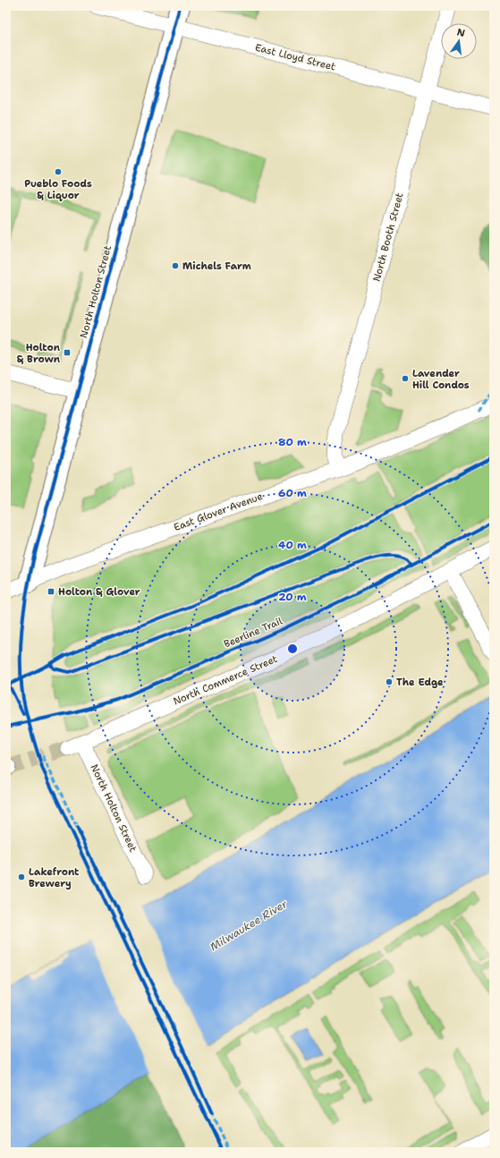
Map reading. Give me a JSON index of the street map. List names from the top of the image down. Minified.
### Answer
{"streets":{"main road":["North Holton Street"],"street":["East Lloyd Street","North Booth Street","East Glover Avenue","North Commerce Street"],"cycle path":["Beerline Trail"]},"crossings":[["East Lloyd Street","North Booth Street"],["East Lloyd Street","North Holton Street"],["North Booth Street","East Glover Avenue"],["North Holton Street","East Glover Avenue"],["North Holton Street","North Commerce Street"]],"water":["Milwaukee River"],"places":{"other":["Pueblo Foods & Liquor","Michels Farm","Lavender Hill Condos","The Edge","Lakefront Brewery"],"transit":["Holton & Brown","Holton & Glover"]},"north":"top","rings":["80 m","60 m","40 m","20 m"]}
